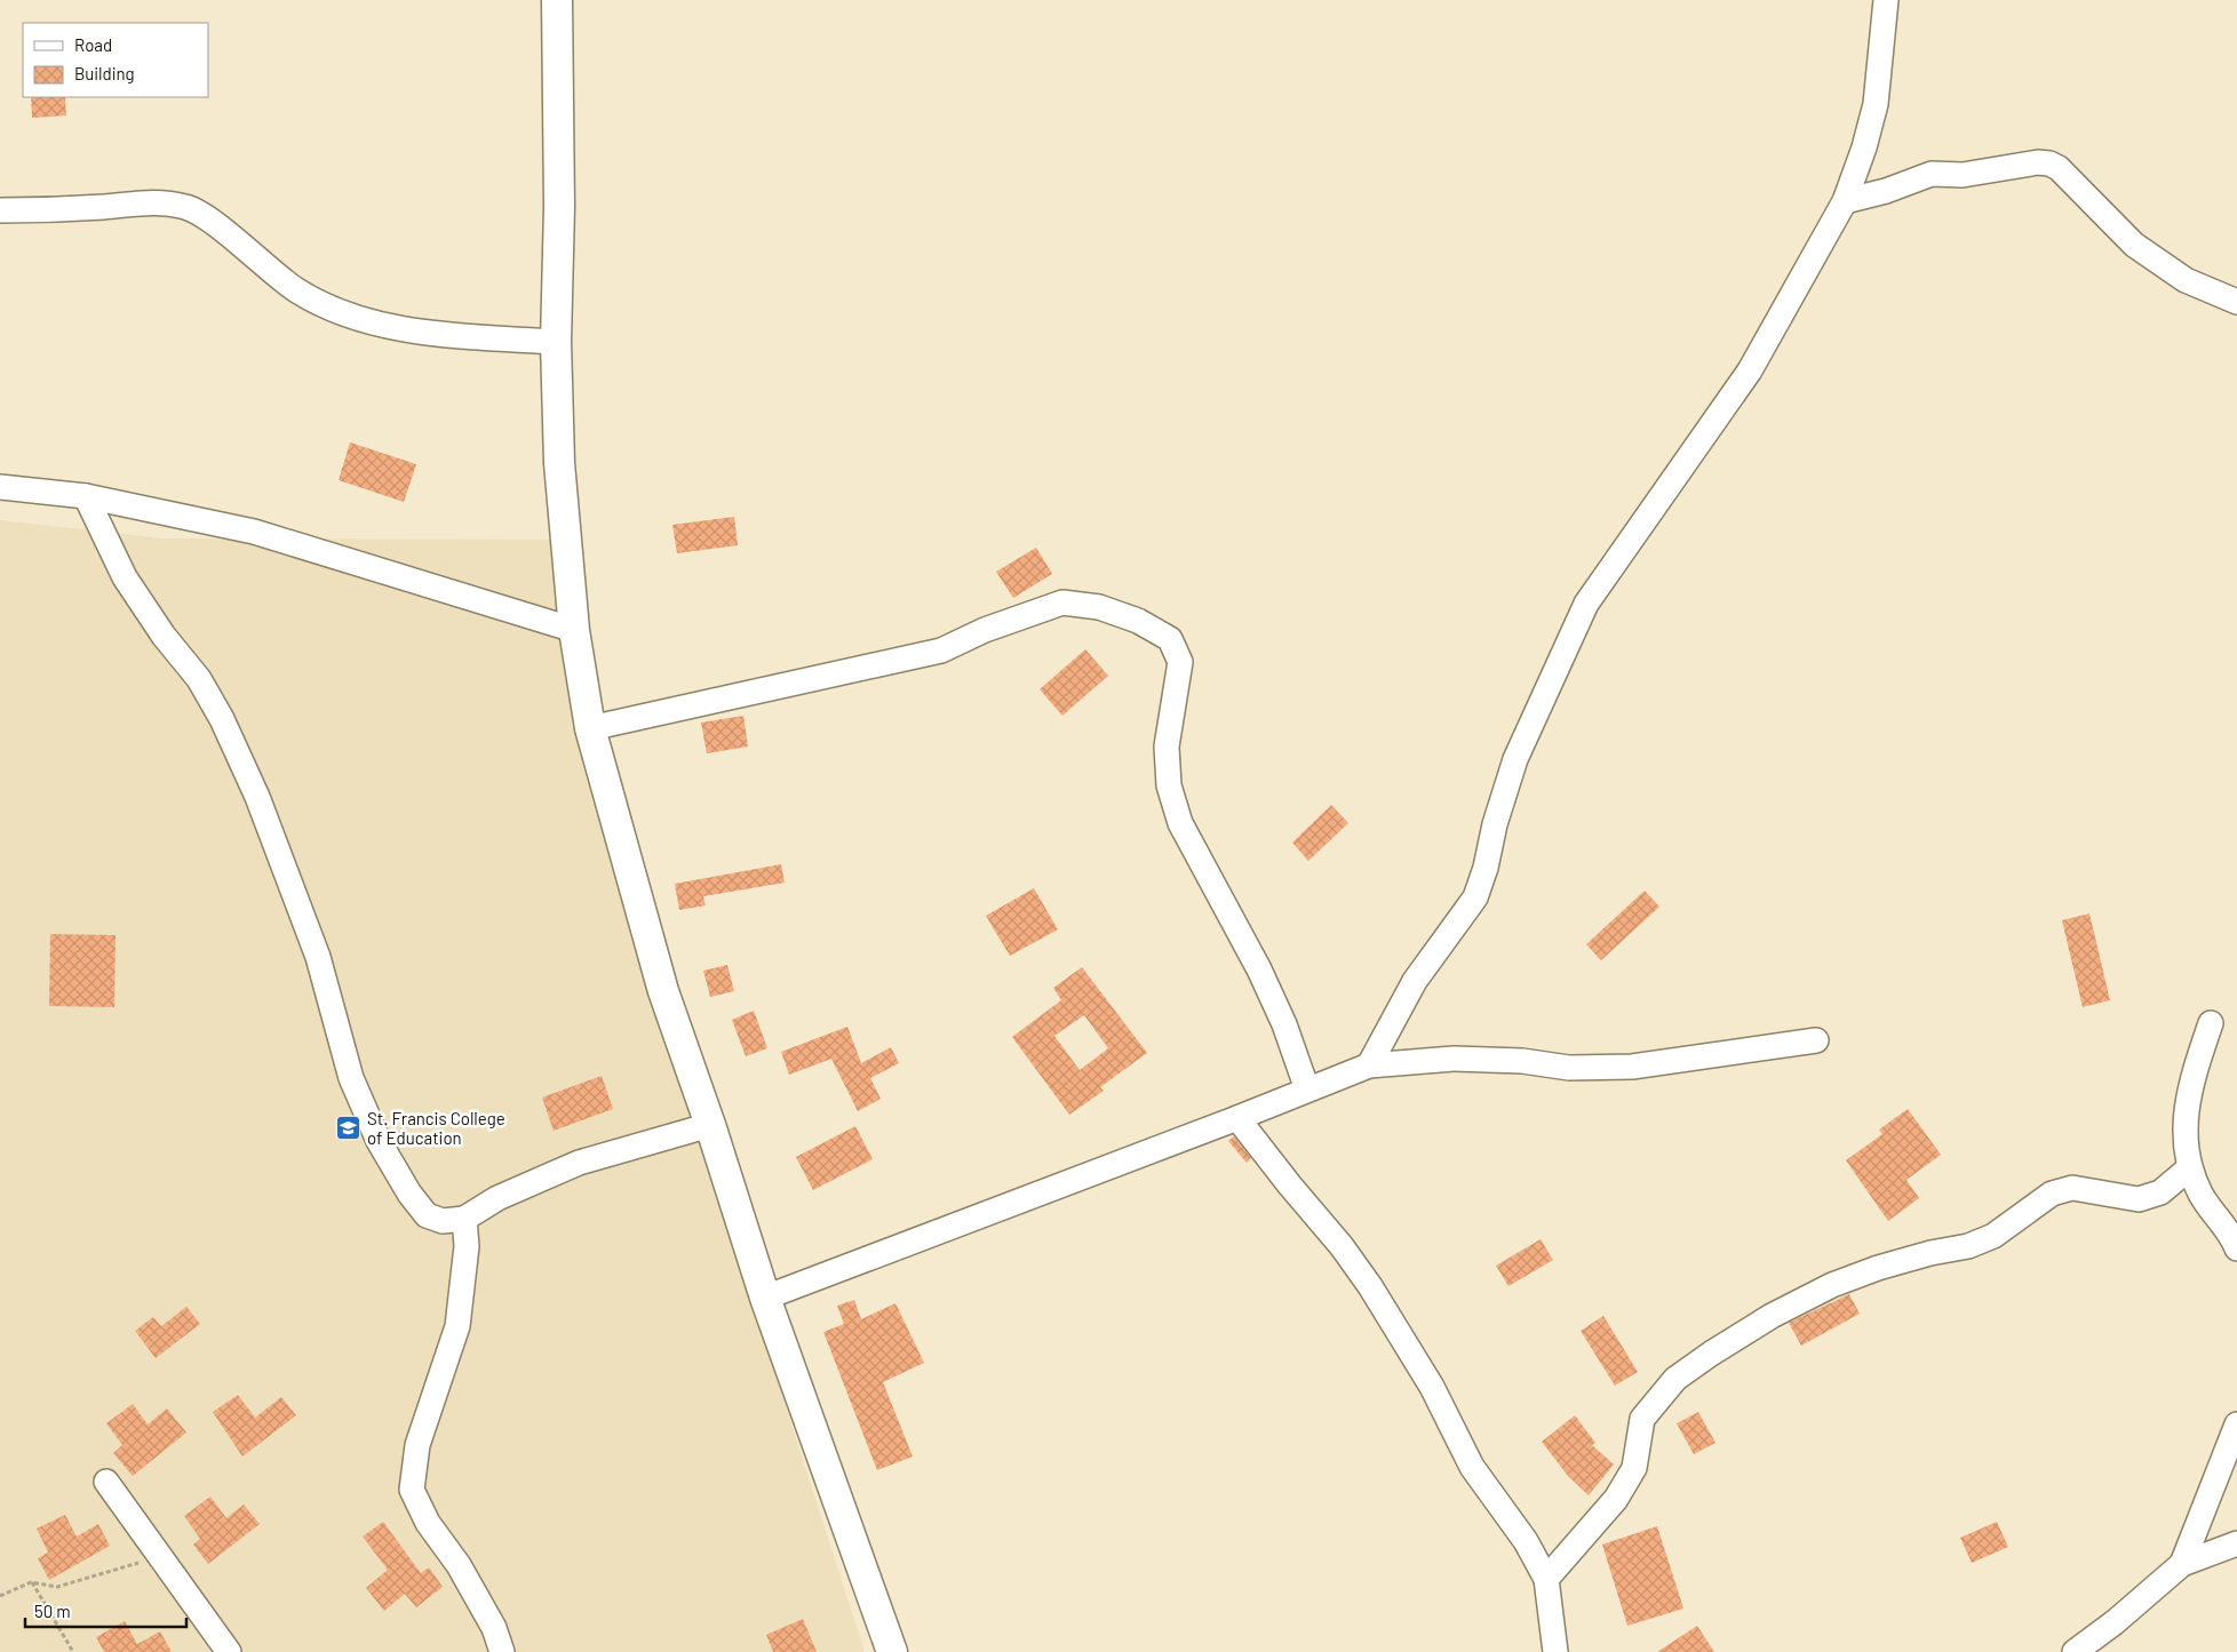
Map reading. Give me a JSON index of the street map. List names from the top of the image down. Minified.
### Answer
{"places":{"school or university":["St. Francis College of Education"]},"legend":["Road","Building"],"scale_bar":"50 m"}
